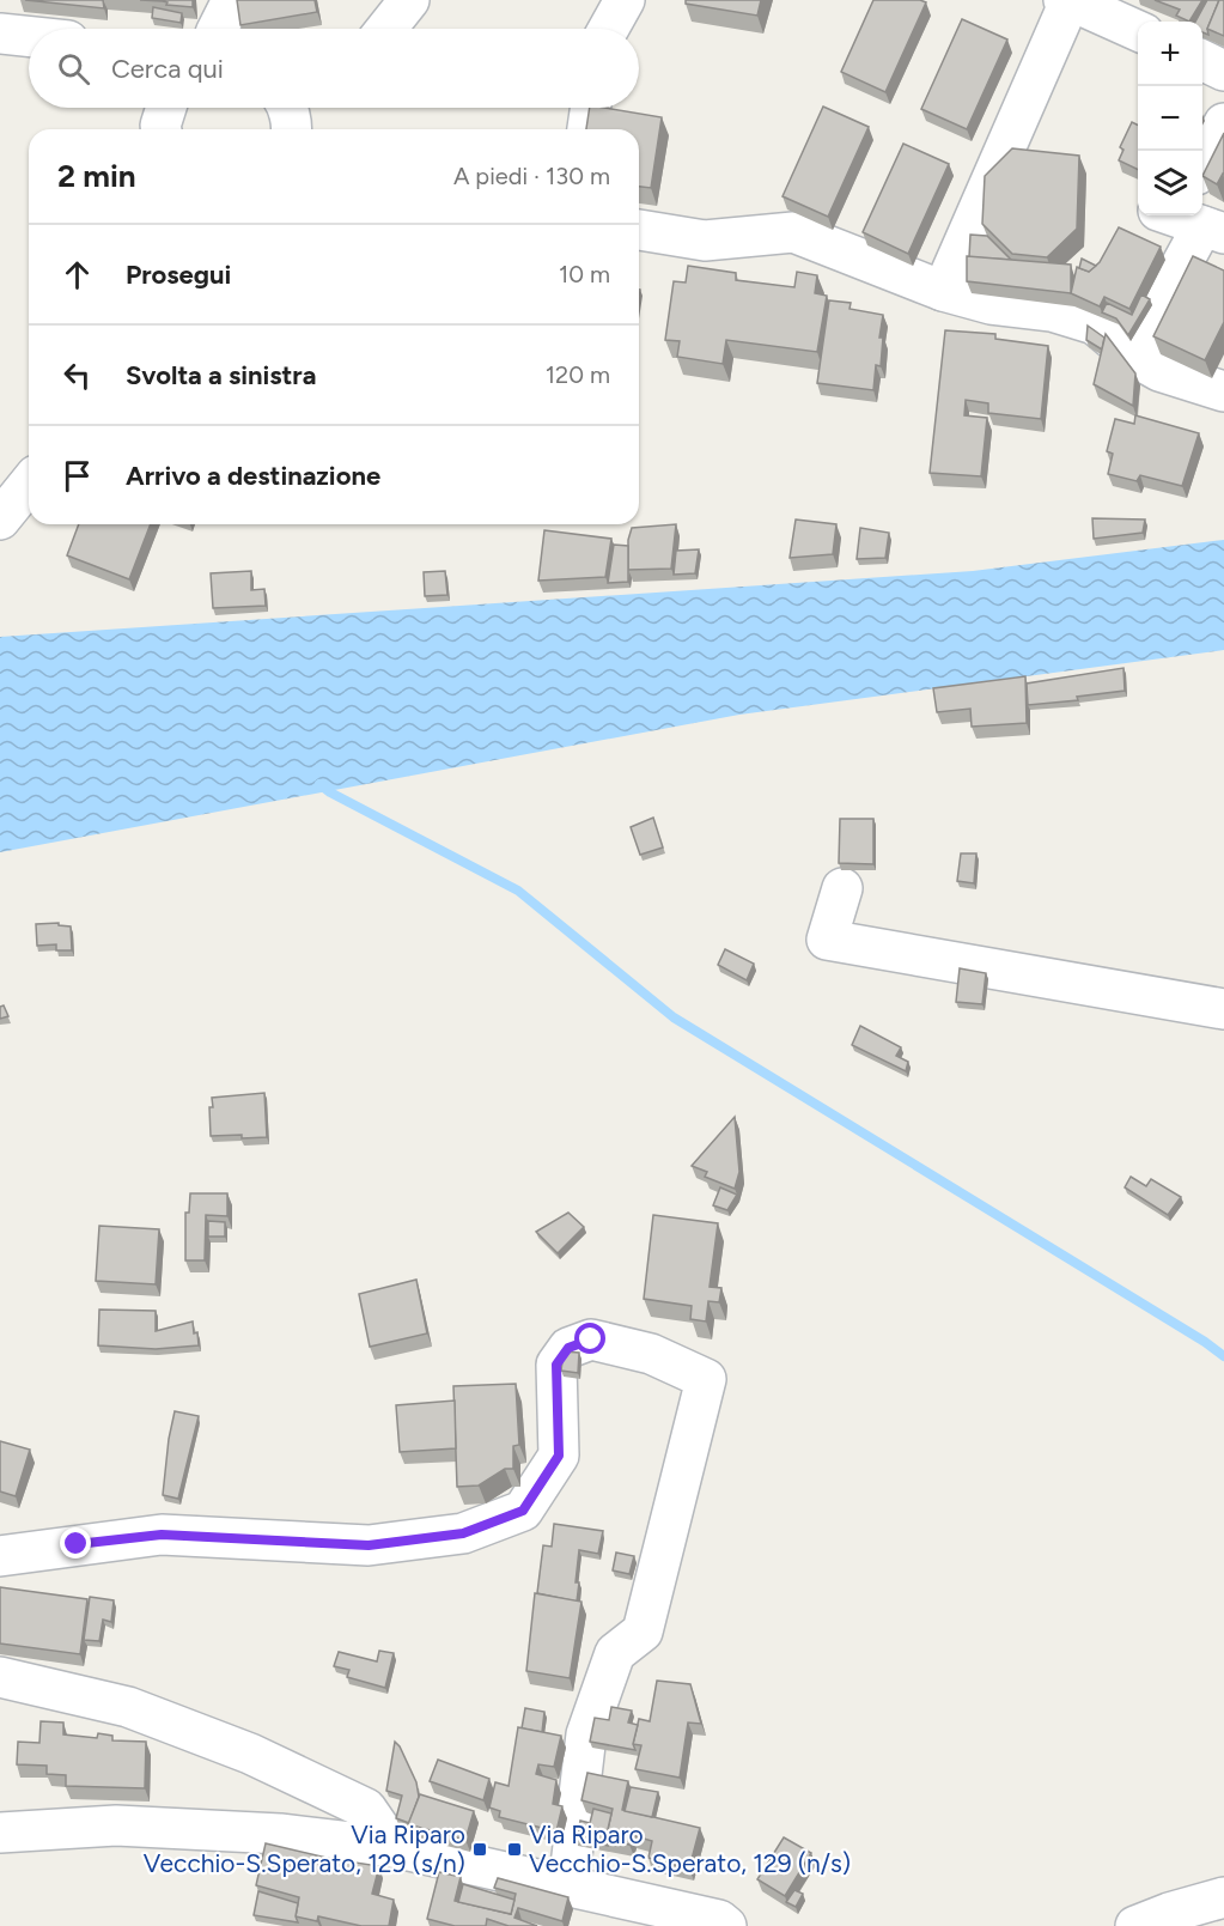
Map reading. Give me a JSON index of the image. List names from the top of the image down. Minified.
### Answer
{"places":{"transit":["Via Riparo Vecchio-S.Sperato, 129 (s/n)","Via Riparo Vecchio-S.Sperato, 129 (n/s)"]},"page":{"map_buttons":["+","−"],"search":"Cerca qui","heading":["2 min","A piedi · 130 m"],"list":[["Prosegui","10 m"],["Svolta a sinistra","120 m"],"Arrivo a destinazione"]}}
